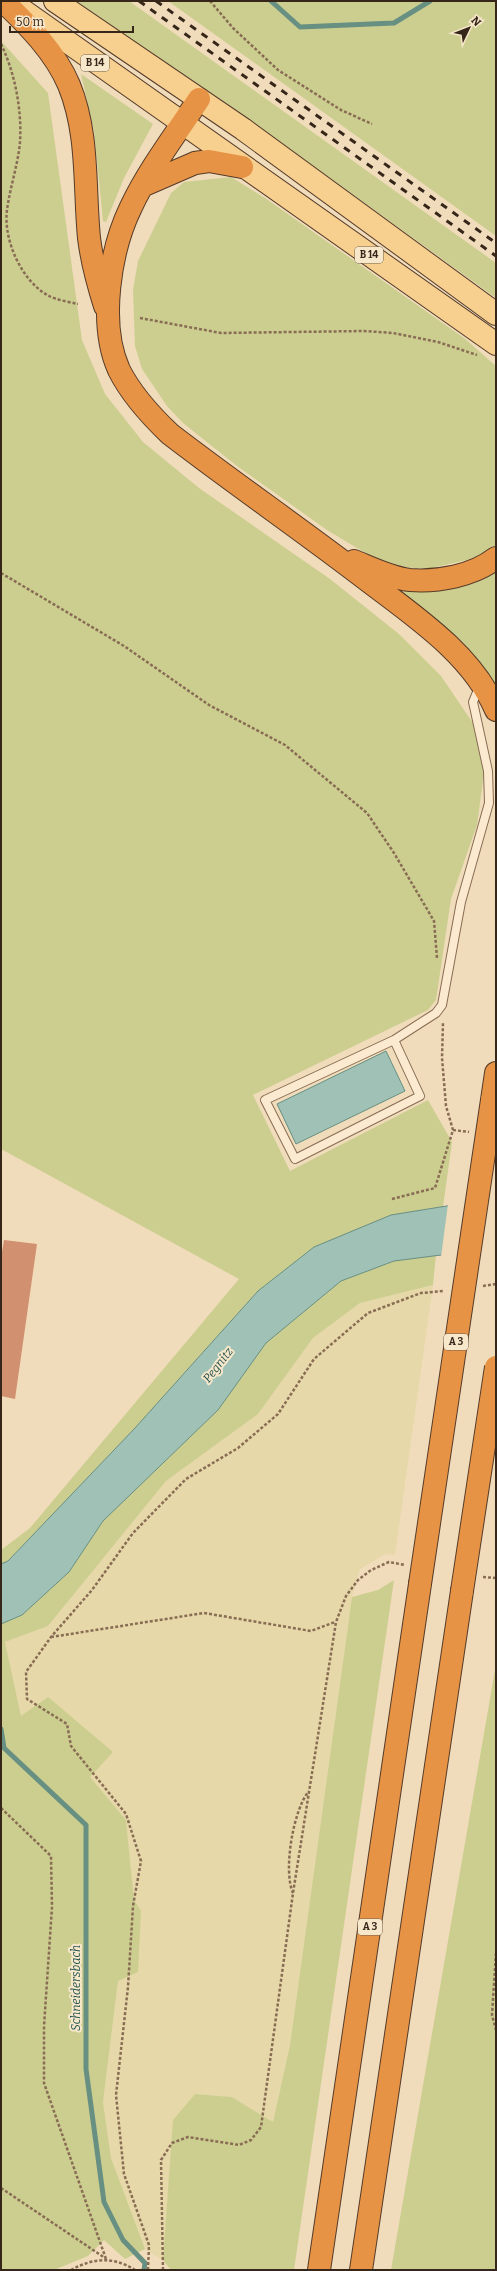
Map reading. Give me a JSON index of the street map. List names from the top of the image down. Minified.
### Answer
{"streets":{"highway":["A 3"],"main road":["B 14"]},"water":["Pegnitz","Schneidersbach"],"scale_bar":"50 m","north":"top right"}
